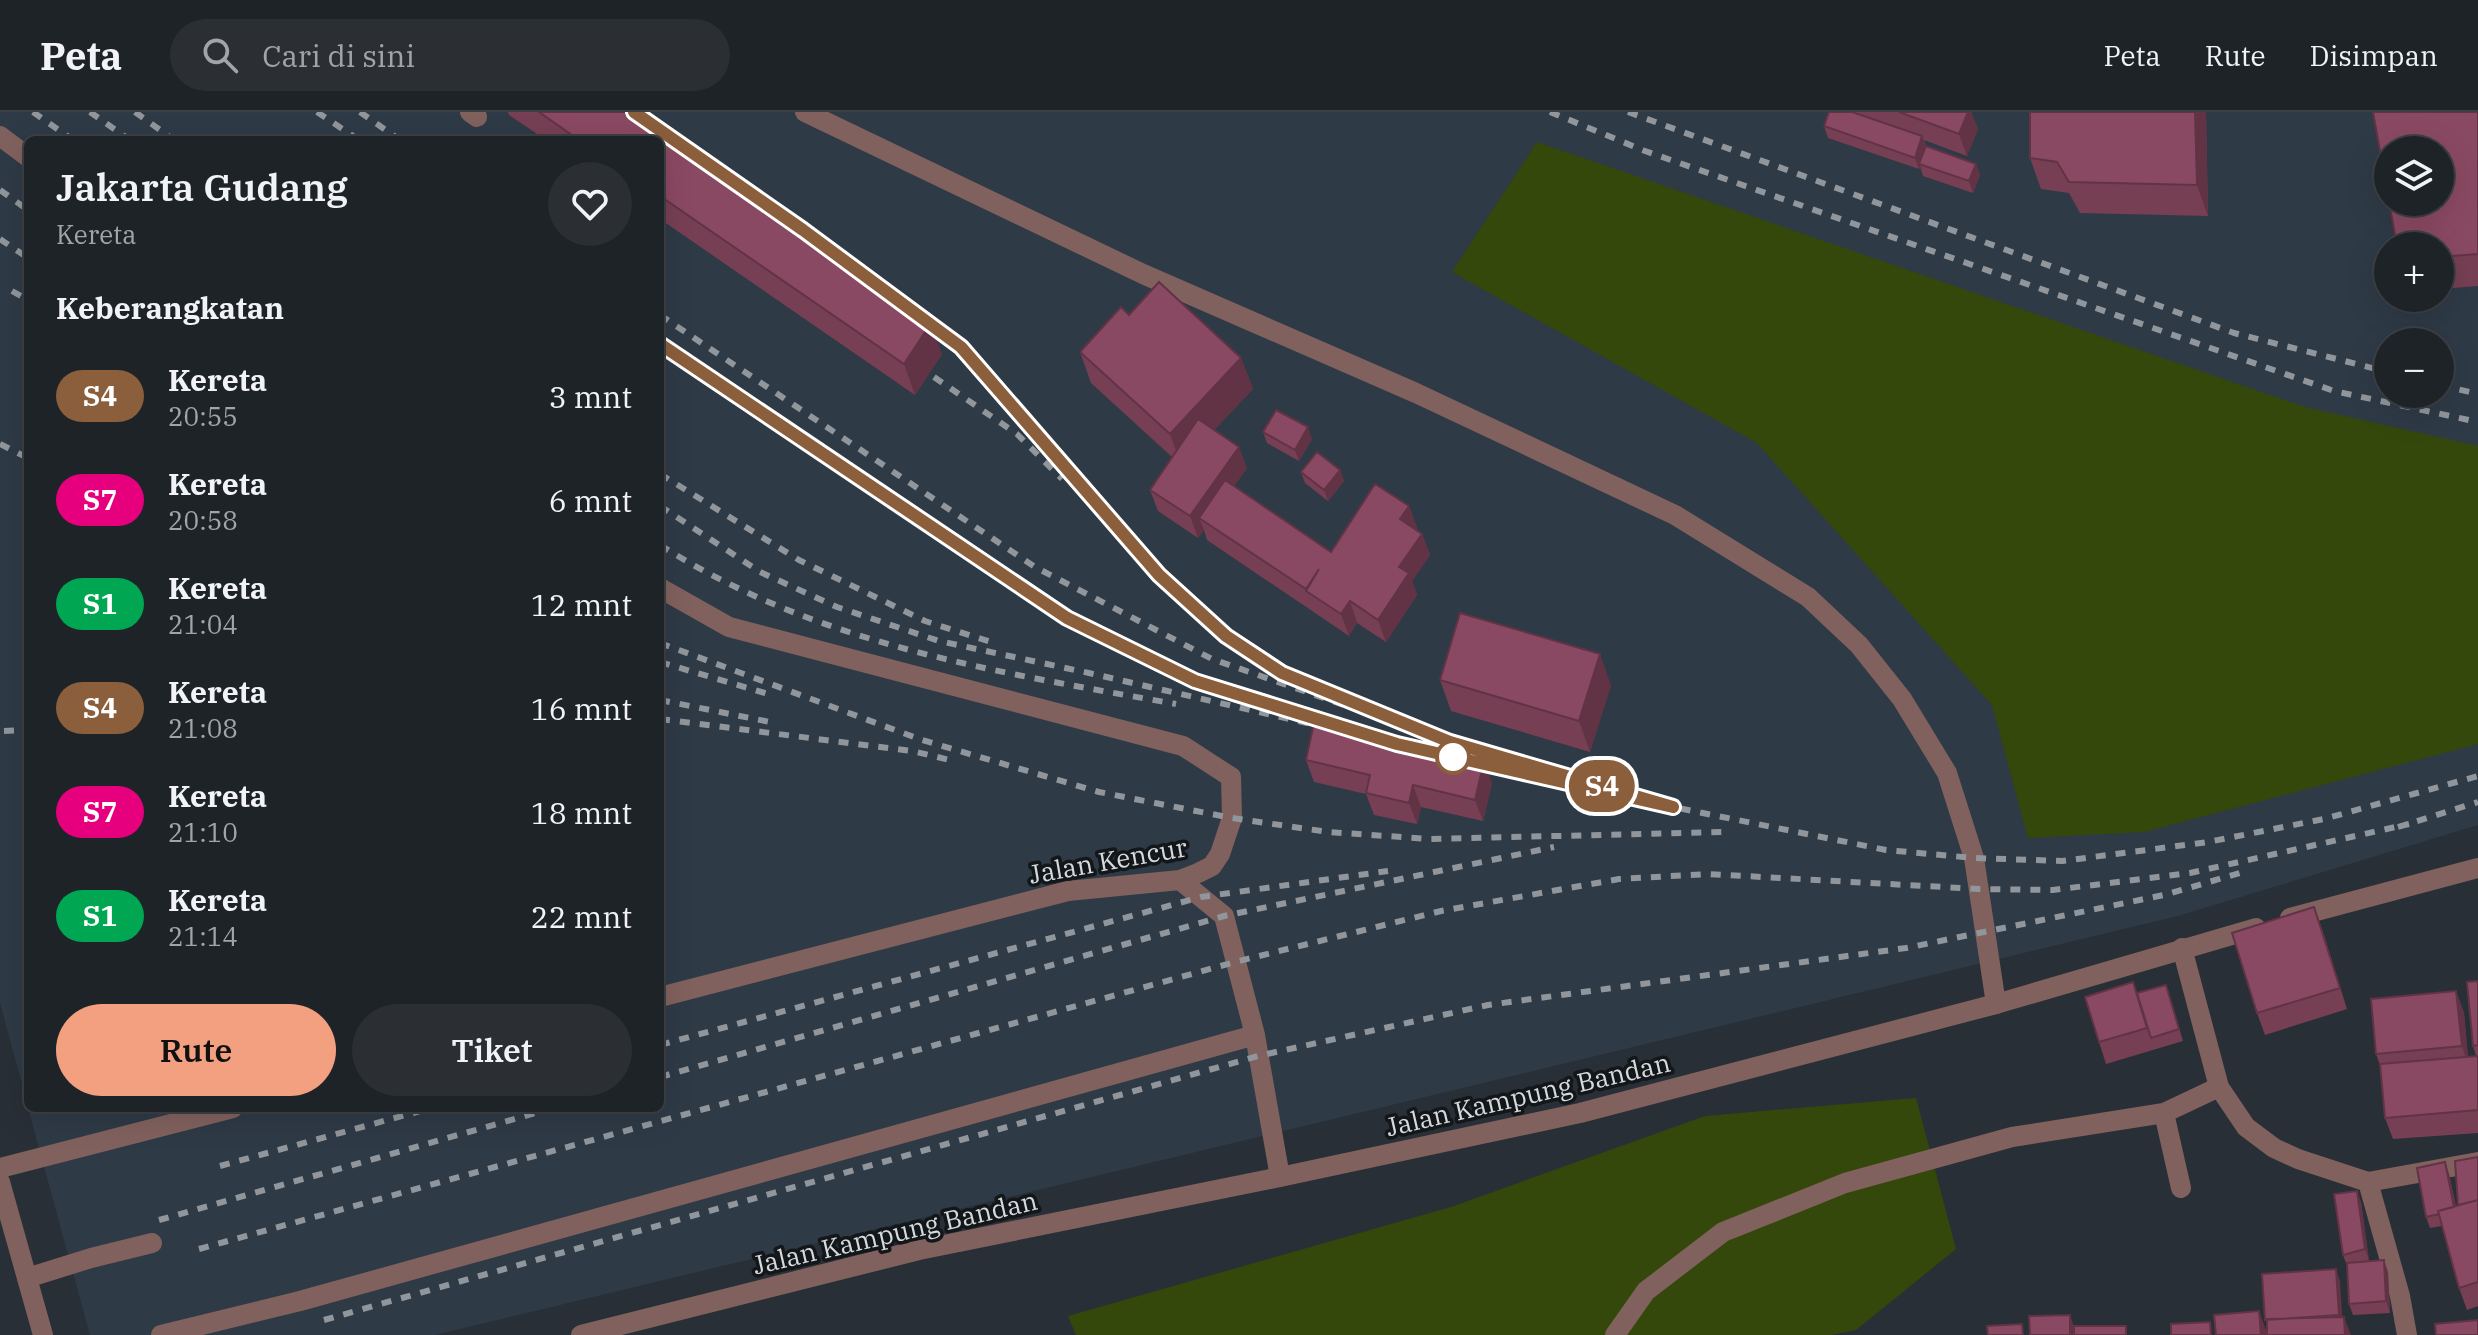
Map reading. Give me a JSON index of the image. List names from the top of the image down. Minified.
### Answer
{"streets":{"street":["Jalan Kencur","Jalan Kampung Bandan"]},"page":{"header":"Peta","search":"Cari di sini","nav":["Peta","Rute","Disimpan"],"on_map":"S4","map_buttons":["+","−"],"heading":[["Jakarta Gudang","Kereta"],"Keberangkatan"],"list":[{"mark":"S4","name":"Kereta","note":"20:55","value":"3 mnt"},{"mark":"S7","name":"Kereta","note":"20:58","value":"6 mnt"},{"mark":"S1","name":"Kereta","note":"21:04","value":"12 mnt"},{"mark":"S4","name":"Kereta","note":"21:08","value":"16 mnt"},{"mark":"S7","name":"Kereta","note":"21:10","value":"18 mnt"},{"mark":"S1","name":"Kereta","note":"21:14","value":"22 mnt"}],"buttons":["Rute","Tiket"]}}
